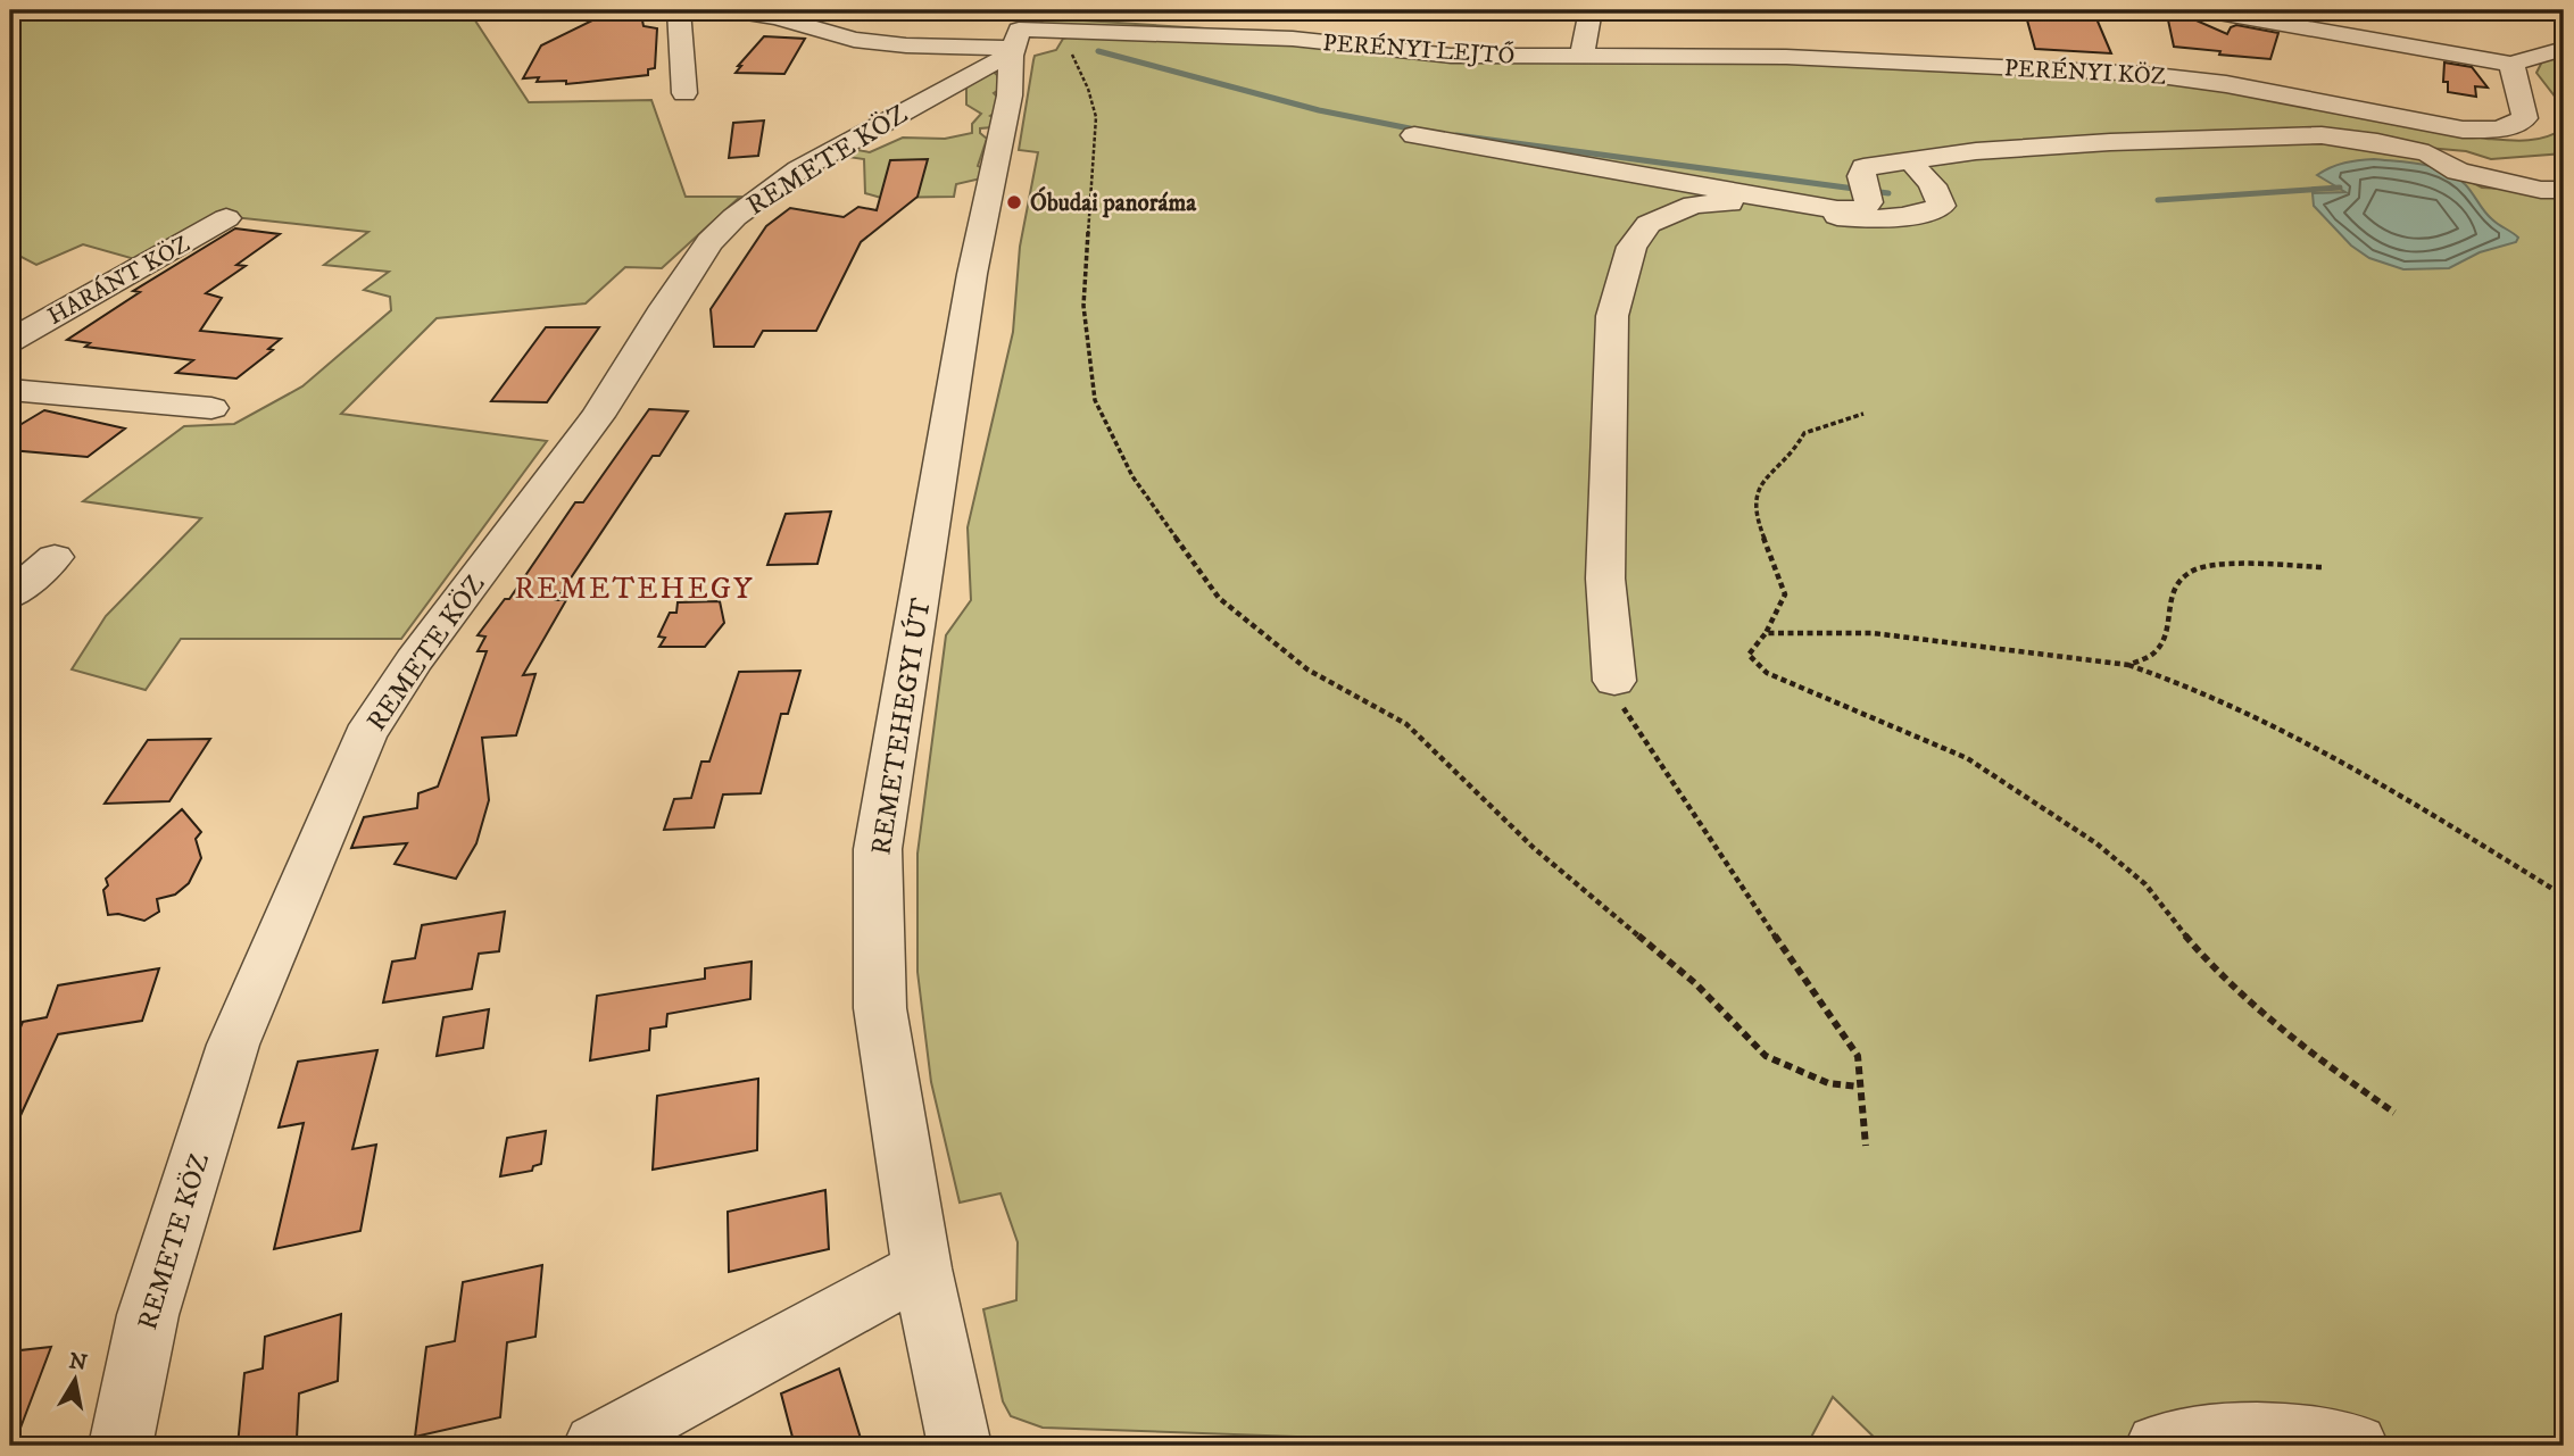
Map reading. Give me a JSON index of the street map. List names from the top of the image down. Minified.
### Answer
{"streets":{"street":["PERÉNYI LEJTŐ","PERÉNYI KÖZ","REMETE KÖZ","HARÁNT KÖZ","REMETEHEGYI ÚT"]},"crossings":[["PERÉNYI LEJTŐ","PERÉNYI KÖZ"],["PERÉNYI LEJTŐ","REMETE KÖZ"],["PERÉNYI LEJTŐ","REMETEHEGYI ÚT"],["REMETE KÖZ","REMETEHEGYI ÚT"]],"districts":["REMETEHEGY"],"places":["Óbudai panoráma"],"north":"top"}
